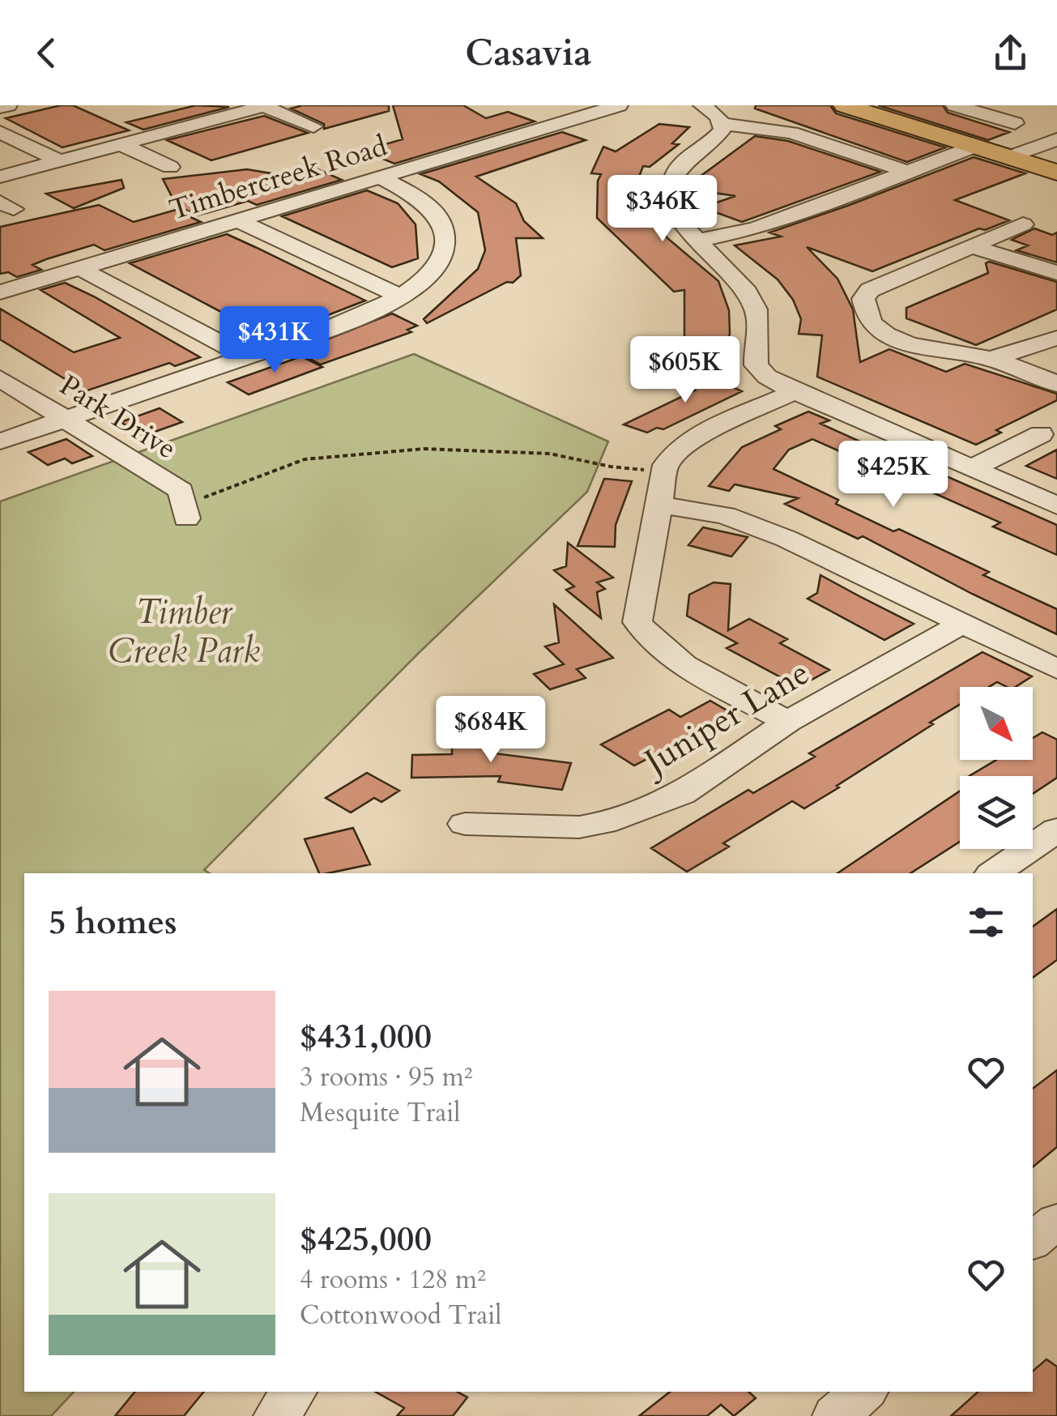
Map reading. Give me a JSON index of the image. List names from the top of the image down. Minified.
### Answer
{"streets":{"street":["Timbercreek Road","Park Drive","Juniper Lane"]},"parks":["Timber Creek Park"],"north":"bottom right","page":{"header":"Casavia","price":["$346K","$431K","$605K","$425K","$684K"],"heading":"5 homes","list":[{"name":"$431,000","note":"3 rooms · 95 m² · Mesquite Trail"},{"name":"$425,000","note":"4 rooms · 128 m² · Cottonwood Trail"}]}}
